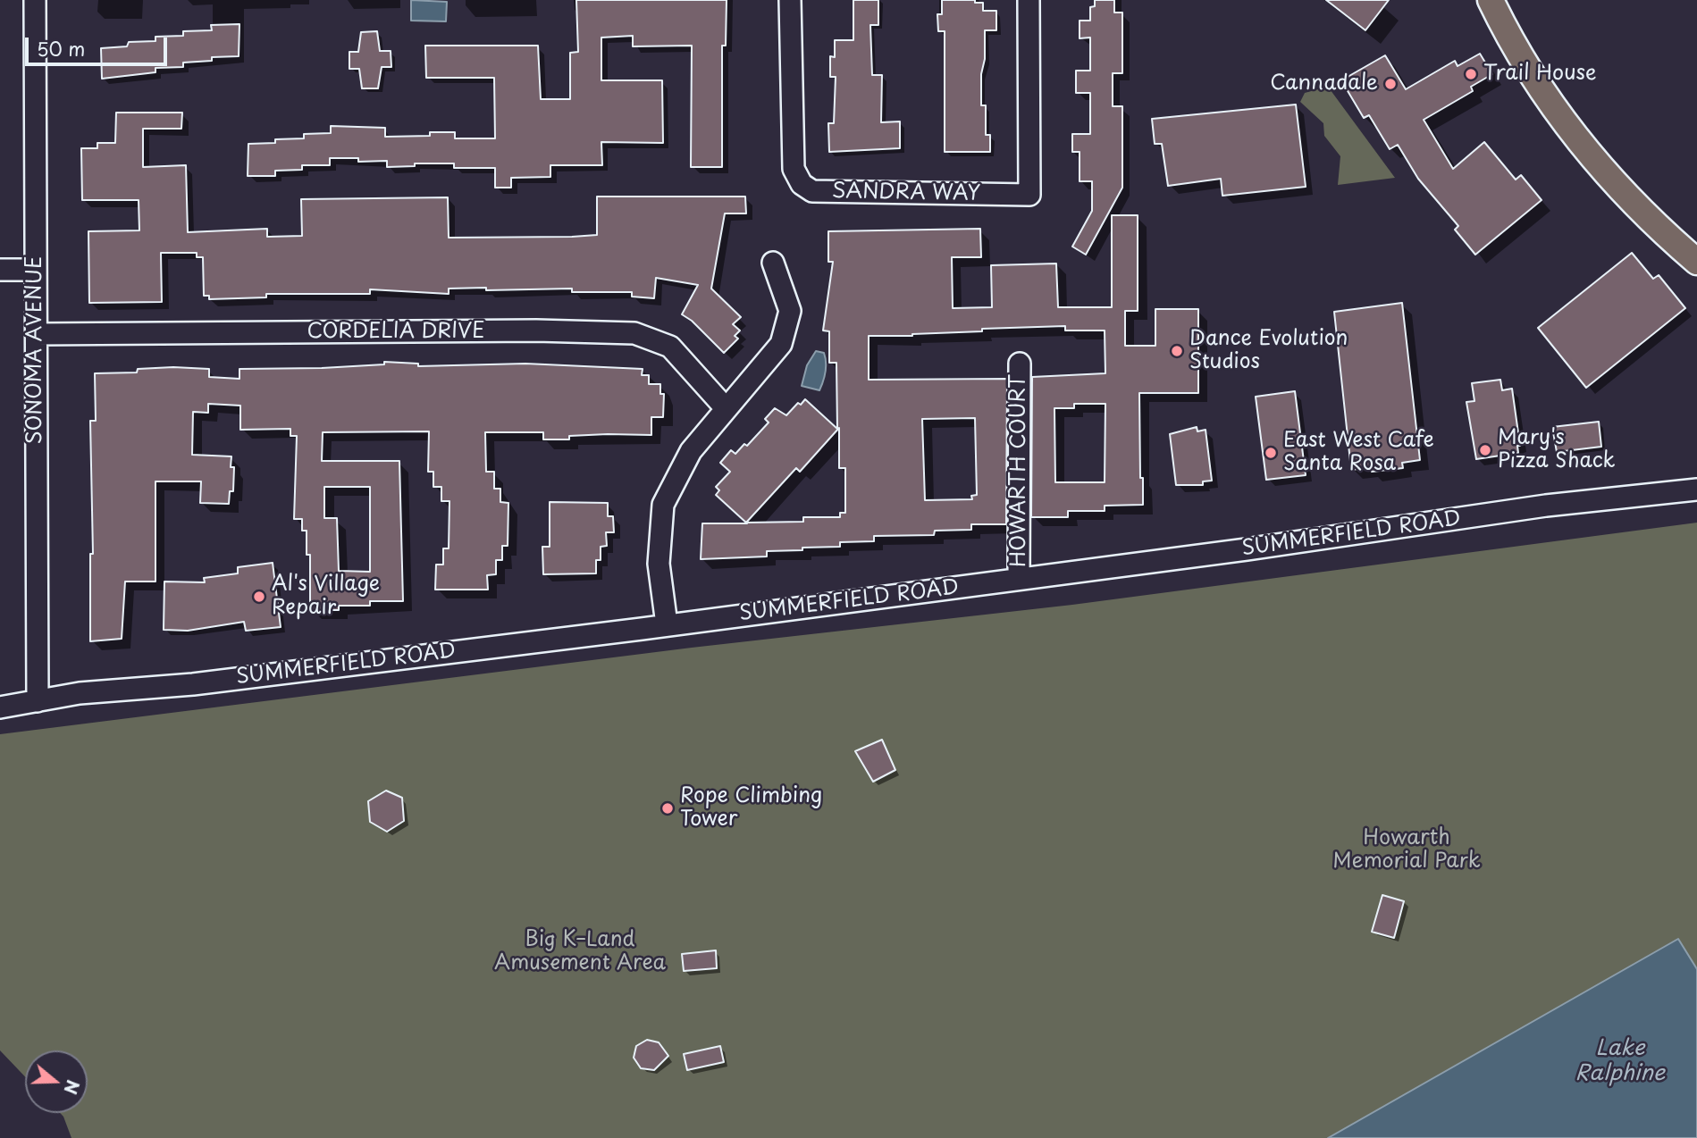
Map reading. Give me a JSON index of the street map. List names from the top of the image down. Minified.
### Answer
{"streets":{"street":["SANDRA WAY","CORDELIA DRIVE","SONOMA AVENUE","HOWARTH COURT","SUMMERFIELD ROAD"]},"crossings":[["CORDELIA DRIVE","SONOMA AVENUE"],["SONOMA AVENUE","SUMMERFIELD ROAD"],["HOWARTH COURT","SUMMERFIELD ROAD"]],"water":["Lake Ralphine"],"parks":["Howarth Memorial Park","Big K–Land Amusement Area"],"places":["Trail House","Cannadale","Dance Evolution Studios","Mary's Pizza Shack","East West Cafe Santa Rosa","Al's Village Repair","Rope Climbing Tower"],"scale_bar":"50 m","north":"right"}
